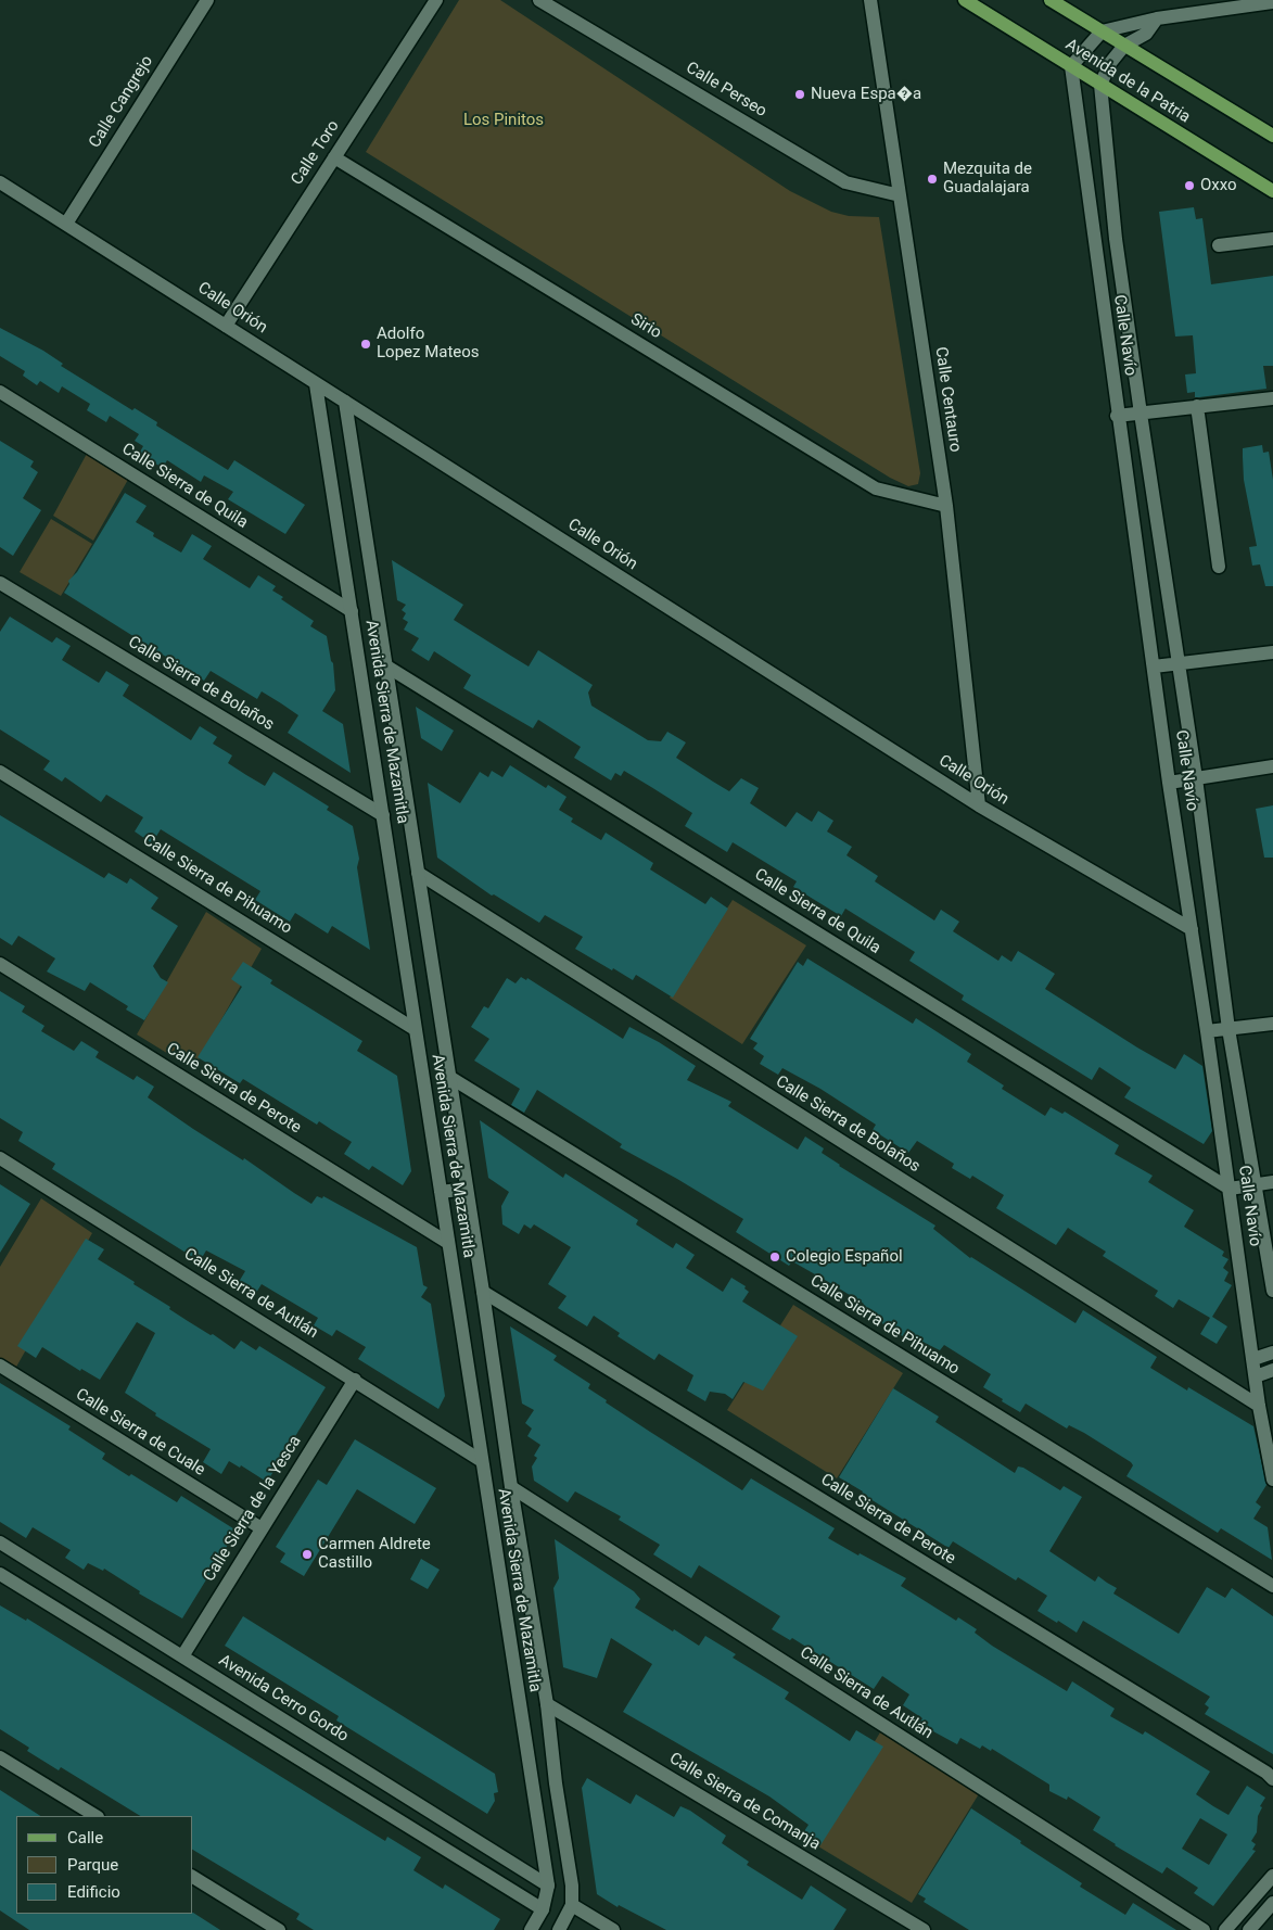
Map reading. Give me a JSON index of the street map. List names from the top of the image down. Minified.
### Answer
{"streets":{"main road":["Avenida de la Patria"],"street":["Calle Perseo","Calle Cangrejo","Calle Toro","Calle Orión","Sirio","Calle Navío","Calle Centauro","Calle Sierra de Quila","Calle Sierra de Bolaños","Avenida Sierra de Mazamitla","Calle Sierra de Pihuamo","Calle Sierra de Perote","Calle Sierra de Autlán","Calle Sierra de Cuale","Calle Sierra de la Yesca","Avenida Cerro Gordo","Calle Sierra de Comanja"]},"crossings":[["Avenida de la Patria","Calle Navío"],["Calle Perseo","Calle Centauro"],["Calle Cangrejo","Calle Orión"],["Calle Toro","Calle Orión"],["Calle Toro","Sirio"],["Calle Orión","Calle Navío"],["Calle Orión","Calle Centauro"],["Calle Orión","Avenida Sierra de Mazamitla"],["Sirio","Calle Centauro"],["Calle Navío","Calle Sierra de Quila"],["Calle Navío","Calle Sierra de Bolaños"],["Calle Sierra de Quila","Avenida Sierra de Mazamitla"],["Calle Sierra de Bolaños","Avenida Sierra de Mazamitla"],["Avenida Sierra de Mazamitla","Calle Sierra de Pihuamo"],["Avenida Sierra de Mazamitla","Calle Sierra de Perote"],["Avenida Sierra de Mazamitla","Calle Sierra de Autlán"],["Avenida Sierra de Mazamitla","Avenida Cerro Gordo"],["Avenida Sierra de Mazamitla","Calle Sierra de Comanja"],["Calle Sierra de Autlán","Calle Sierra de la Yesca"],["Calle Sierra de Cuale","Calle Sierra de la Yesca"],["Calle Sierra de la Yesca","Avenida Cerro Gordo"]],"parks":["Los Pinitos"],"places":["Nueva Espa�a","Mezquita de Guadalajara","Oxxo","Adolfo Lopez Mateos","Colegio Español","Carmen Aldrete Castillo"],"legend":["Calle","Parque","Edificio"]}
